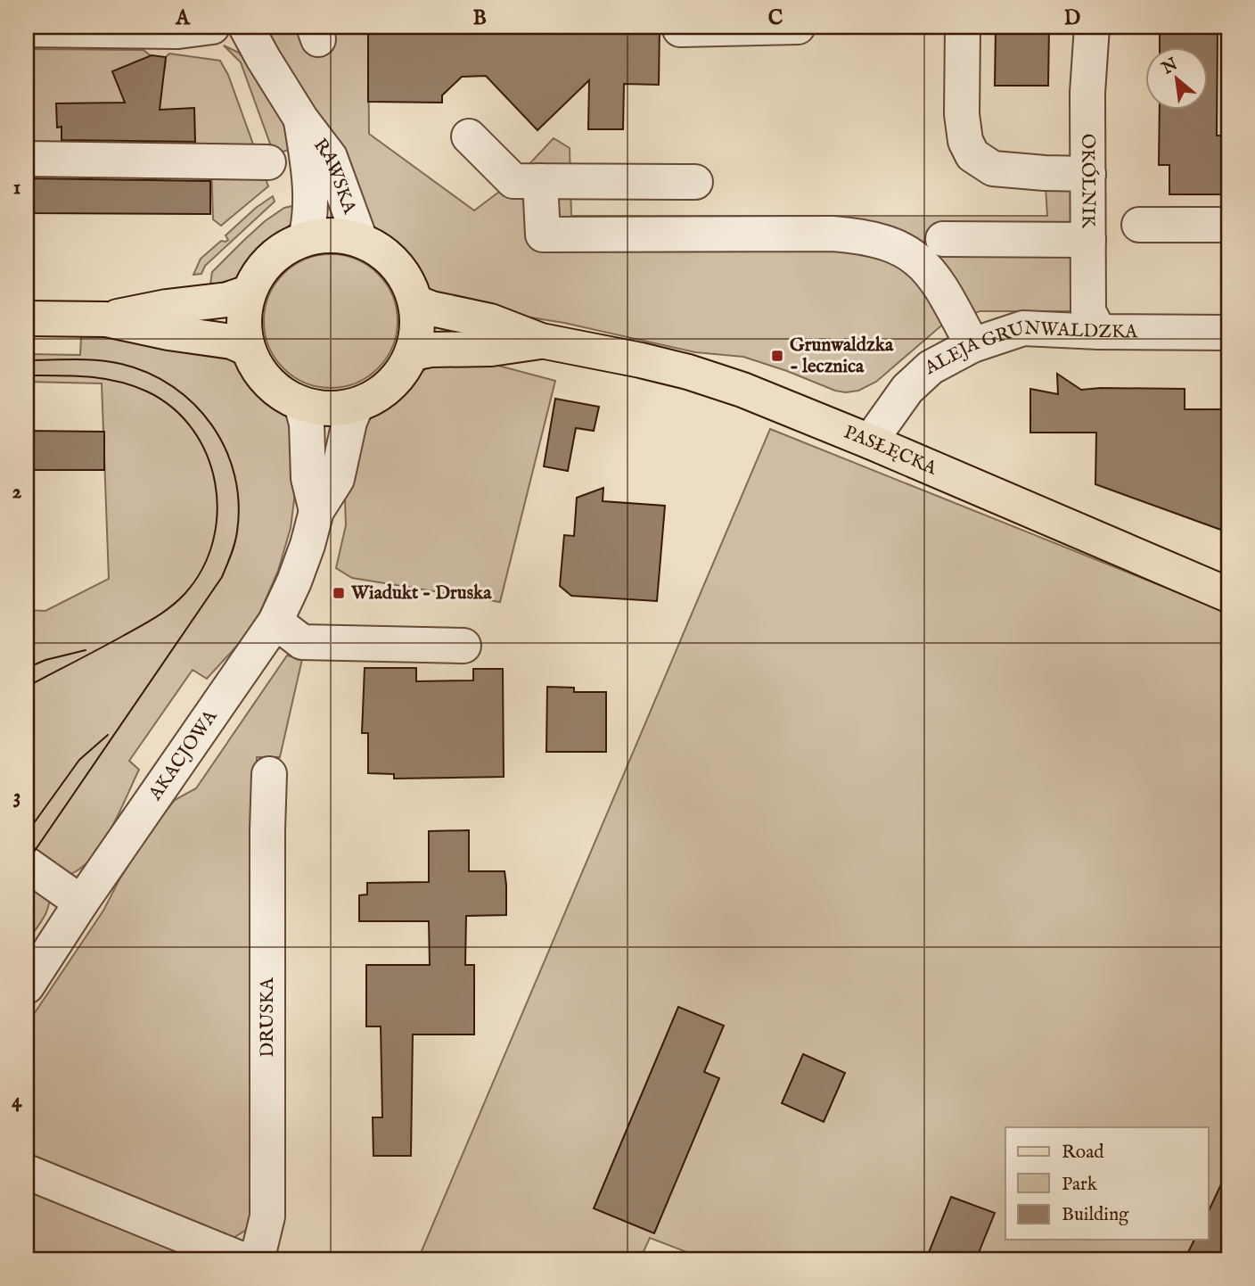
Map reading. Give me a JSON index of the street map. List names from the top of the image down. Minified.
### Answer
{"streets":{"main road":["PASŁĘCKA"],"street":["RAWSKA","OKÓLNIK","ALEJA GRUNWALDZKA","AKACJOWA","DRUSKA"]},"crossings":[["RAWSKA","PASŁĘCKA"],["RAWSKA","AKACJOWA"],["OKÓLNIK","ALEJA GRUNWALDZKA"],["ALEJA GRUNWALDZKA","PASŁĘCKA"],["PASŁĘCKA","AKACJOWA"]],"places":{"transit":["Grunwaldzka - lecznica","Wiadukt - Druska"]},"legend":["Road","Park","Building"],"north":"top left","grid":{"columns":["A","B","C","D"],"rows":["1","2","3","4"]}}
